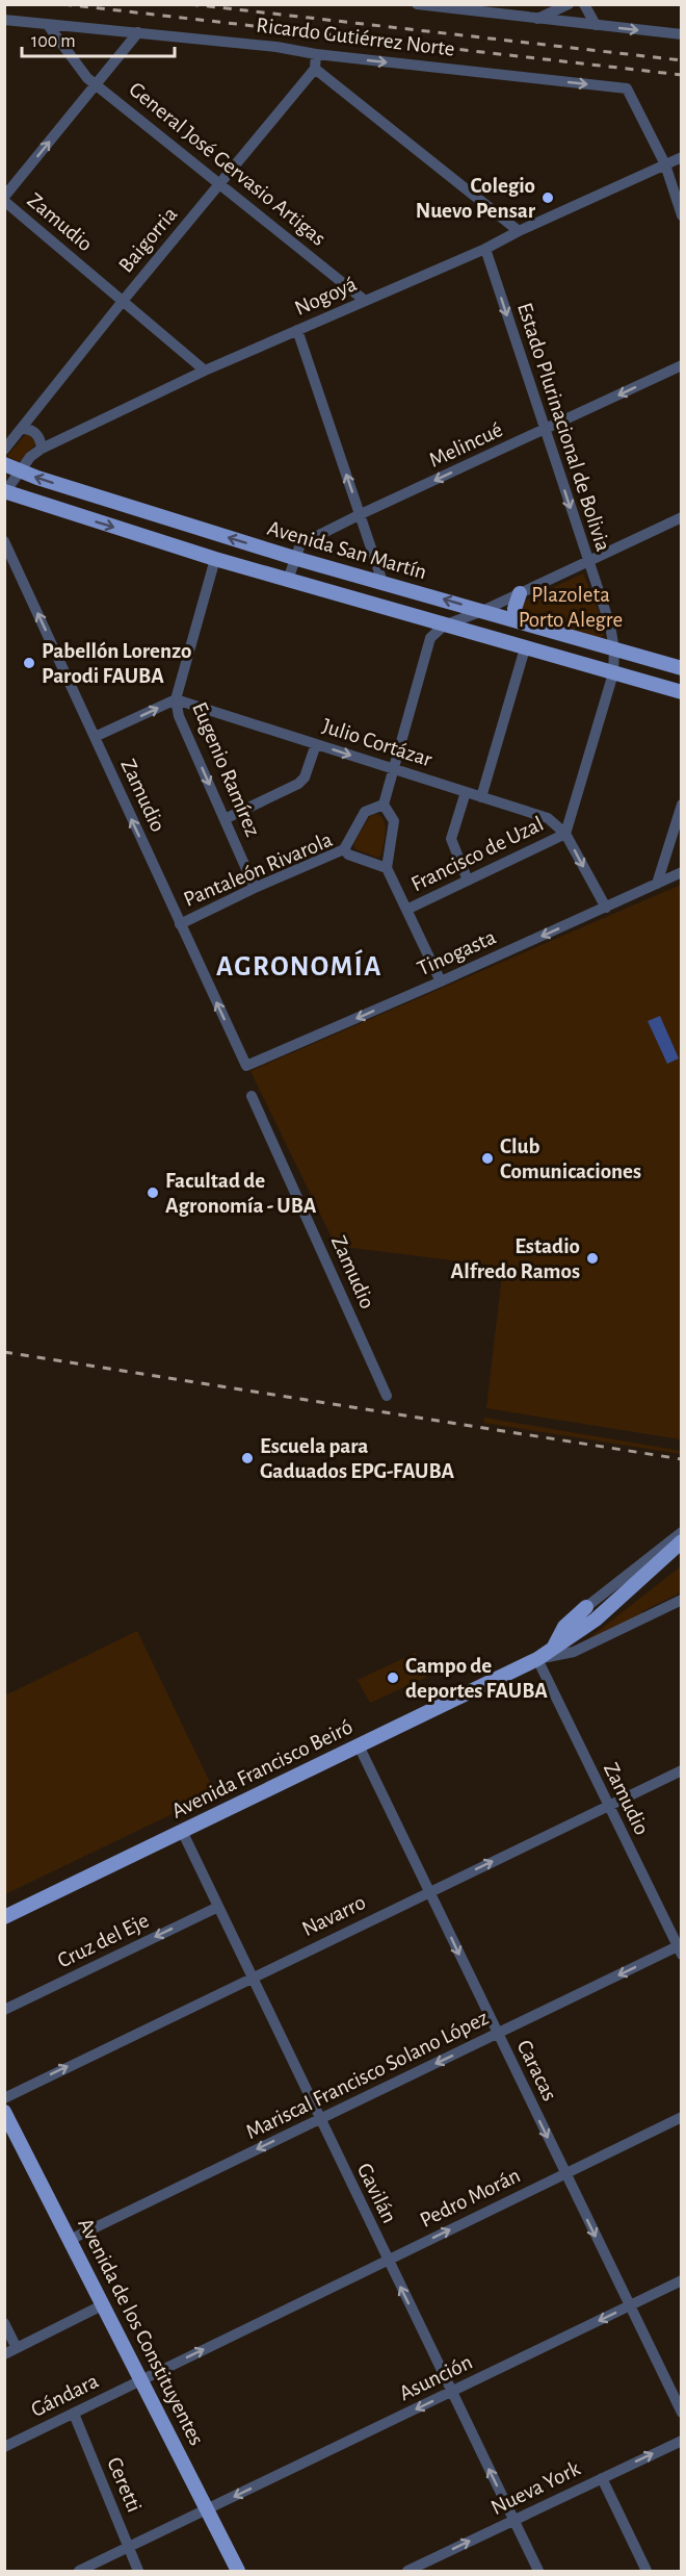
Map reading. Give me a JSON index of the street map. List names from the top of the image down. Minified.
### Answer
{"streets":{"main road":["Avenida San Martín","Avenida Francisco Beiró","Avenida de los Constituyentes"],"street":["Ricardo Gutiérrez Norte","General José Gervasio Artigas","Zamudio","Baigorria","Nogoyá","Estado Plurinacional de Bolivia","Melincué","Julio Cortázar","Eugenio Ramírez","Francisco de Uzal","Pantaleón Rivarola","Tinogasta","Navarro","Cruz del Eje","Caracas","Mariscal Francisco Solano López","Gavilán","Pedro Morán","Asunción","Gándara","Ceretti","Nueva York"]},"crossings":[["Ricardo Gutiérrez Norte","General José Gervasio Artigas"],["Ricardo Gutiérrez Norte","Nogoyá"],["General José Gervasio Artigas","Baigorria"],["General José Gervasio Artigas","Nogoyá"],["Zamudio","Baigorria"],["Zamudio","Nogoyá"],["Zamudio","Pantaleón Rivarola"],["Zamudio","Tinogasta"],["Zamudio","Avenida Francisco Beiró"],["Zamudio","Navarro"],["Zamudio","Mariscal Francisco Solano López"],["Nogoyá","Estado Plurinacional de Bolivia"],["Nogoyá","Avenida San Martín"],["Estado Plurinacional de Bolivia","Melincué"],["Estado Plurinacional de Bolivia","Avenida San Martín"],["Estado Plurinacional de Bolivia","Julio Cortázar"],["Estado Plurinacional de Bolivia","Francisco de Uzal"],["Melincué","Avenida San Martín"],["Julio Cortázar","Eugenio Ramírez"],["Julio Cortázar","Francisco de Uzal"],["Julio Cortázar","Tinogasta"],["Eugenio Ramírez","Pantaleón Rivarola"],["Avenida Francisco Beiró","Caracas"],["Avenida Francisco Beiró","Gavilán"],["Navarro","Caracas"],["Navarro","Gavilán"],["Cruz del Eje","Gavilán"],["Caracas","Mariscal Francisco Solano López"],["Caracas","Pedro Morán"],["Caracas","Asunción"],["Mariscal Francisco Solano López","Gavilán"],["Mariscal Francisco Solano López","Avenida de los Constituyentes"],["Gavilán","Pedro Morán"],["Gavilán","Asunción"],["Gavilán","Nueva York"],["Pedro Morán","Avenida de los Constituyentes"],["Pedro Morán","Gándara"],["Avenida de los Constituyentes","Asunción"],["Avenida de los Constituyentes","Gándara"],["Asunción","Ceretti"],["Gándara","Ceretti"]],"one_way":["Zamudio","Estado Plurinacional de Bolivia","Melincué","Eugenio Ramírez","Tinogasta","Navarro","Cruz del Eje","Caracas","Mariscal Francisco Solano López","Gavilán","Pedro Morán","Asunción","Nueva York"],"districts":["AGRONOMÍA"],"parks":["Plazoleta Porto Alegre"],"places":["Colegio Nuevo Pensar","Pabellón Lorenzo Parodi FAUBA","Club Comunicaciones","Facultad de Agronomía - UBA","Estadio Alfredo Ramos","Escuela para Gaduados EPG-FAUBA","Campo de deportes FAUBA"],"scale_bar":"100 m"}
